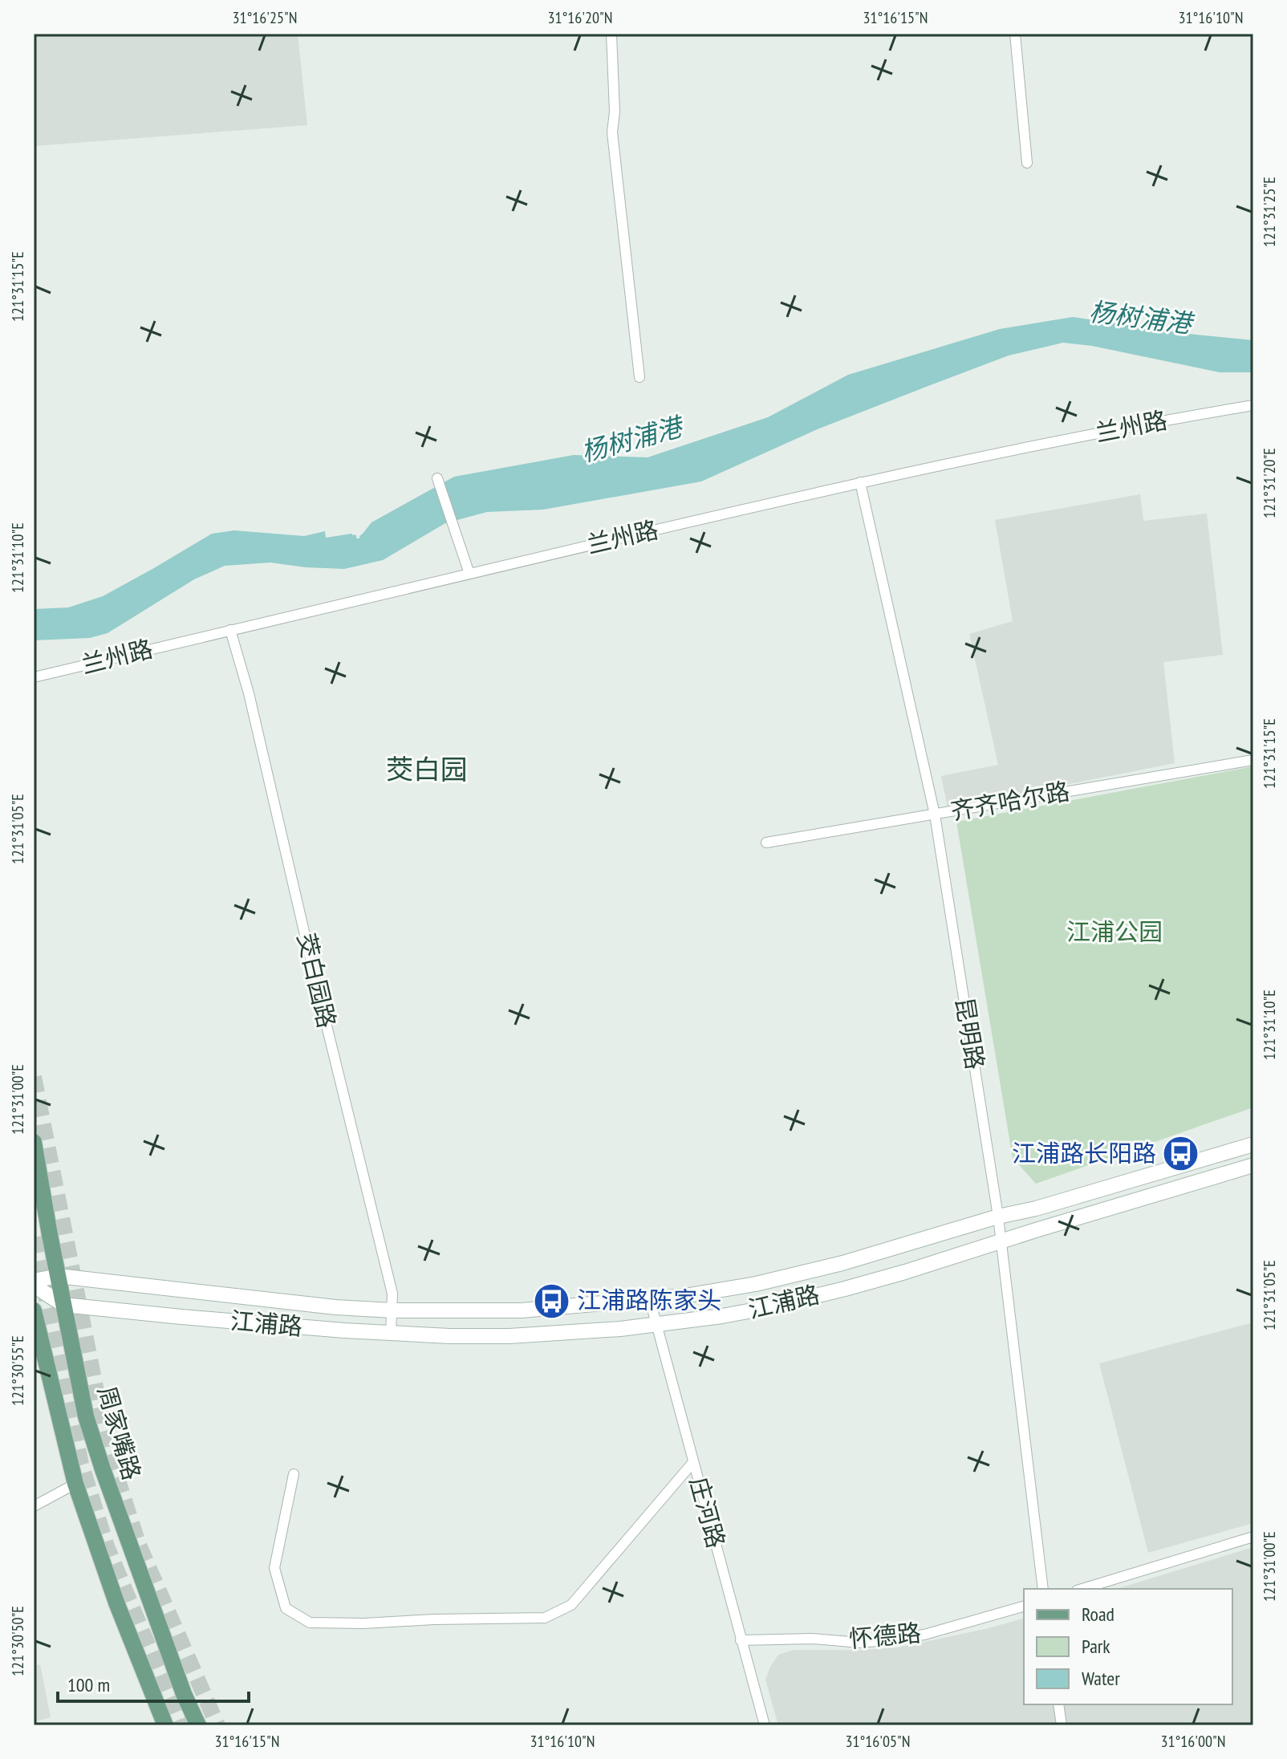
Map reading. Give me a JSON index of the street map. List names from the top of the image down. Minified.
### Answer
{"streets":{"main road":["江浦路","周家嘴路"],"street":["兰州路","齐齐哈尔路","茭白园路","昆明路","庄河路","怀德路"]},"crossings":[["兰州路","茭白园路"],["兰州路","昆明路"],["齐齐哈尔路","昆明路"],["茭白园路","江浦路"],["昆明路","江浦路"],["江浦路","周家嘴路"],["江浦路","庄河路"],["庄河路","怀德路"]],"districts":["茭白园"],"water":["杨树浦港"],"parks":["江浦公园"],"places":{"bus stop":["江浦路长阳路","江浦路陈家头"]},"legend":["Road","Park","Water"],"scale_bar":"100 m","coordinates":["31°16'25\"N","31°16'20\"N","31°16'15\"N","31°16'10\"N","121°31'25\"E","121°31'15\"E","121°31'20\"E","121°31'10\"E","121°31'05\"E","121°31'00\"E","121°30'55\"E","121°30'50\"E","31°16'05\"N","31°16'00\"N"]}
